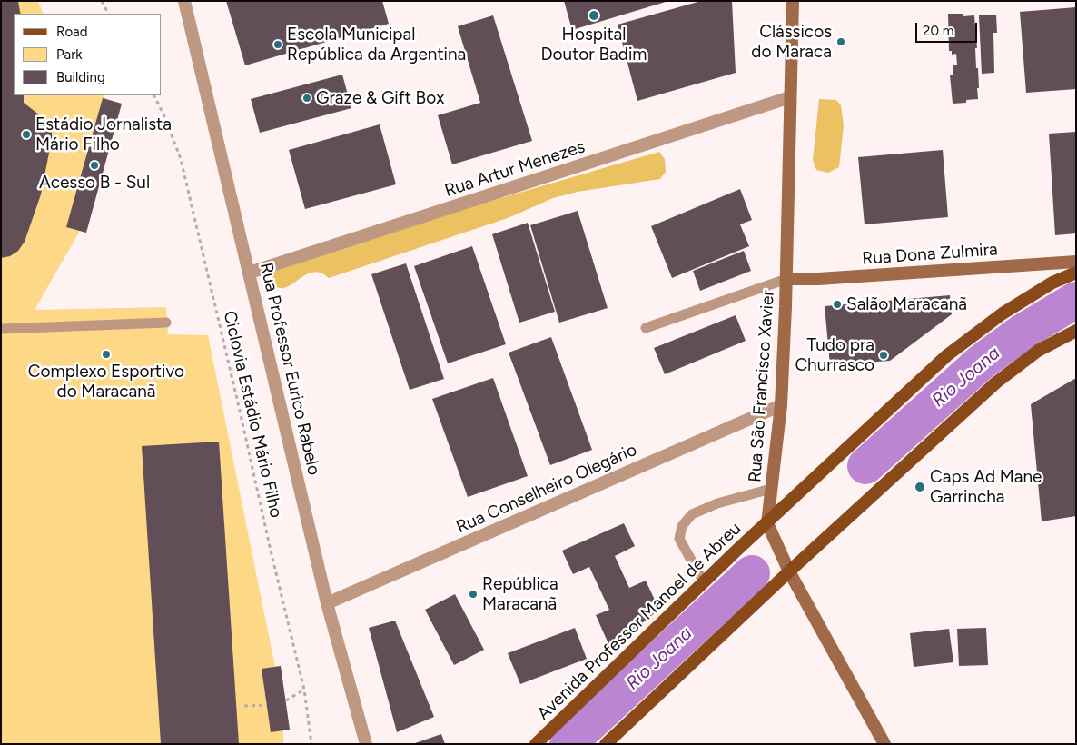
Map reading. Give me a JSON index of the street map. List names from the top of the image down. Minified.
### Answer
{"streets":{"main road":["Rua Dona Zulmira","Rua São Francisco Xavier","Avenida Professor Manoel de Abreu"],"street":["Rua Artur Menezes","Rua Professor Eurico Rabelo","Rua Conselheiro Olegário"],"path":["Ciclovia Estádio Mário Filho"]},"crossings":[["Rua Artur Menezes","Rua Professor Eurico Rabelo"],["Rua Artur Menezes","Rua São Francisco Xavier"],["Rua Dona Zulmira","Rua São Francisco Xavier"],["Rua Professor Eurico Rabelo","Rua Conselheiro Olegário"],["Rua São Francisco Xavier","Rua Conselheiro Olegário"],["Rua São Francisco Xavier","Avenida Professor Manoel de Abreu"]],"water":["Rio Joana"],"places":["Hospital Doutor Badim","Clássicos do Maraca","Escola Municipal República da Argentina","Graze & Gift Box","Estádio Jornalista Mário Filho","Acesso B - Sul","Salão Maracanã","Complexo Esportivo do Maracanã","Tudo pra Churrasco","Caps Ad Mane Garrincha","República Maracanã"],"legend":["Road","Park","Building"],"scale_bar":"20 m"}
